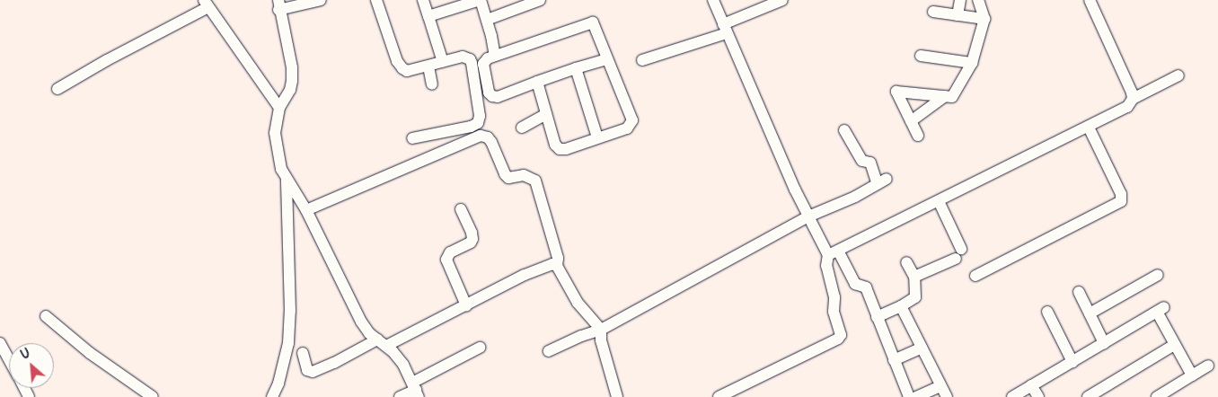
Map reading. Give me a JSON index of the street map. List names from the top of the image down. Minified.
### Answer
{"north":"top left"}
